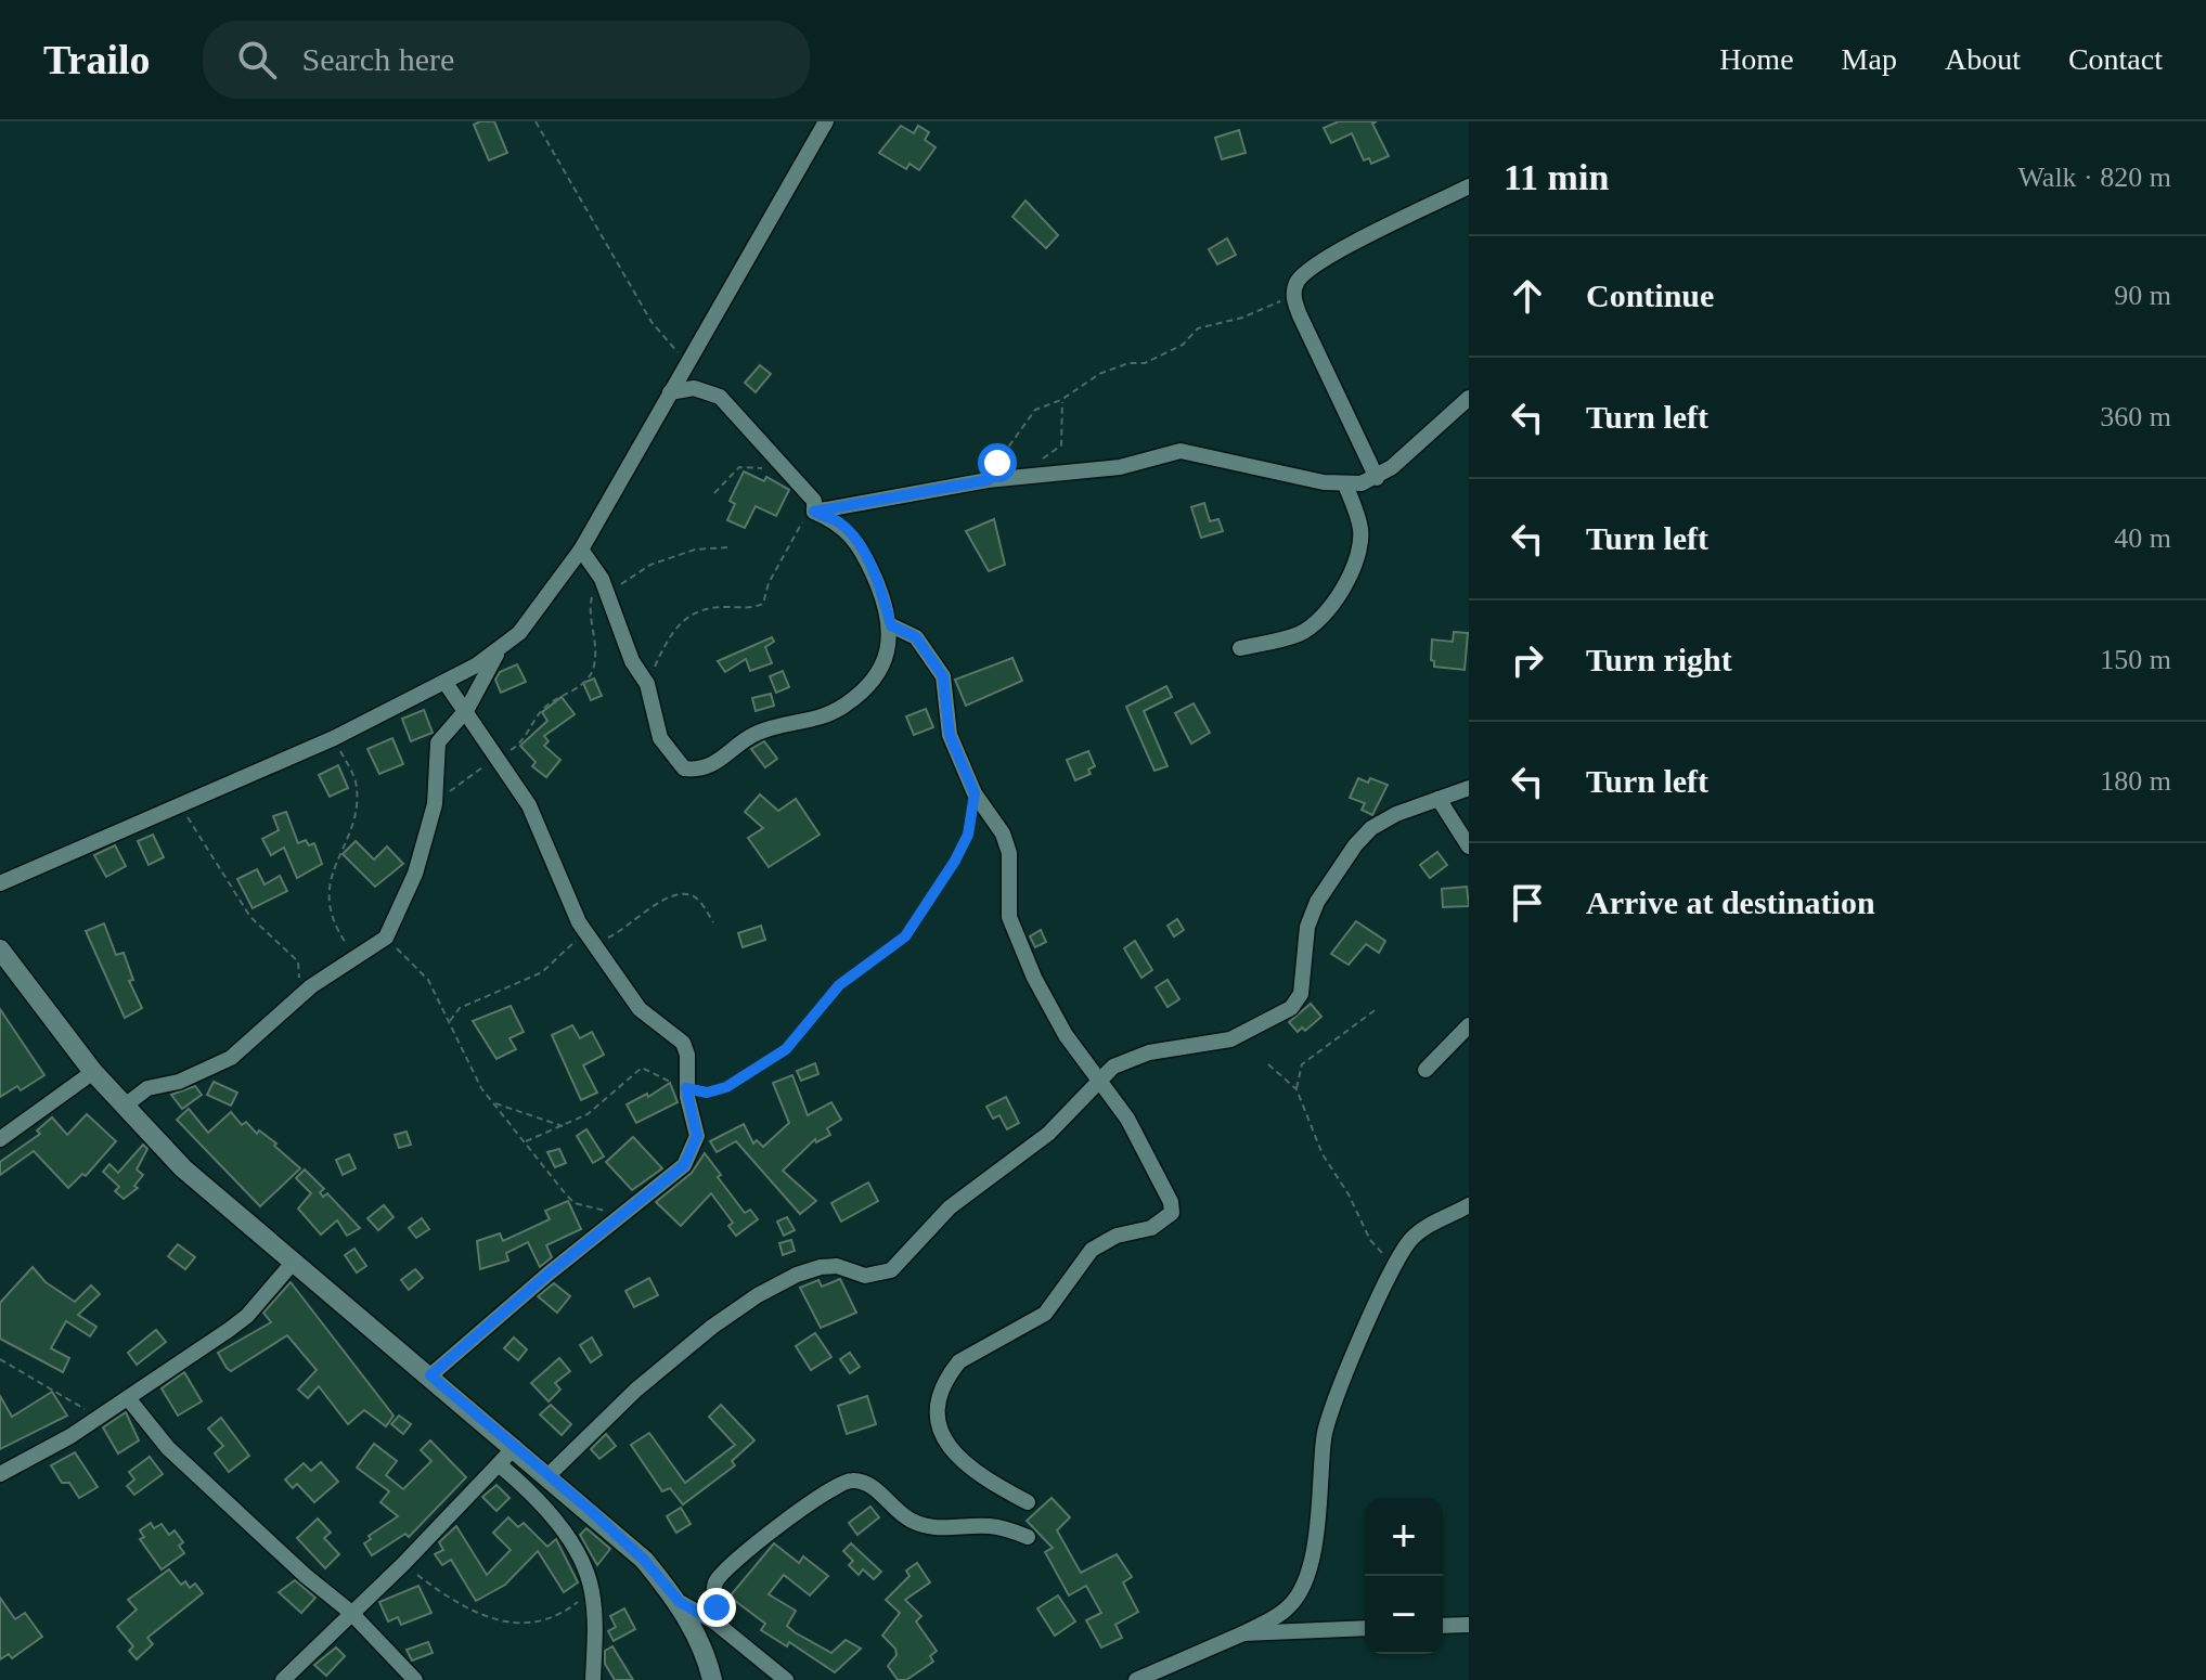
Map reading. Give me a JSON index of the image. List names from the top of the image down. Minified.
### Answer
{"page":{"header":"Trailo","search":"Search here","nav":["Home","Map","About","Contact"],"heading":["11 min","Walk · 820 m"],"list":[["Continue","90 m"],["Turn left","360 m"],["Turn left","40 m"],["Turn right","150 m"],["Turn left","180 m"],"Arrive at destination"],"map_buttons":["+","−"]}}
